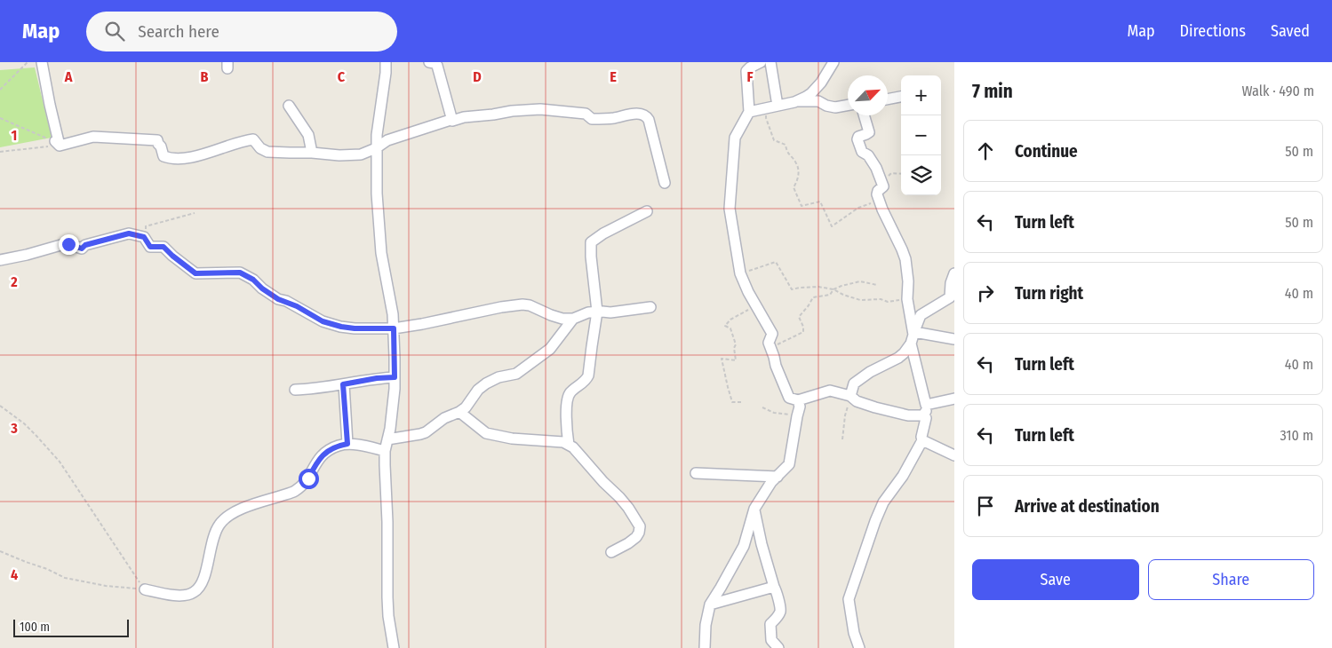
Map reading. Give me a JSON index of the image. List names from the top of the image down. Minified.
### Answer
{"scale_bar":"100 m","north":"top right","page":{"header":"Map","search":"Search here","nav":["Map","Directions","Saved"],"heading":["7 min","Walk · 490 m"],"map_buttons":["+","−"],"list":[["Continue","50 m"],["Turn left","50 m"],["Turn right","40 m"],["Turn left","40 m"],["Turn left","310 m"],"Arrive at destination"],"buttons":["Save","Share"],"scale":"100 m"},"grid":{"columns":["A","B","C","D","E","F"],"rows":["1","2","3","4"]}}
